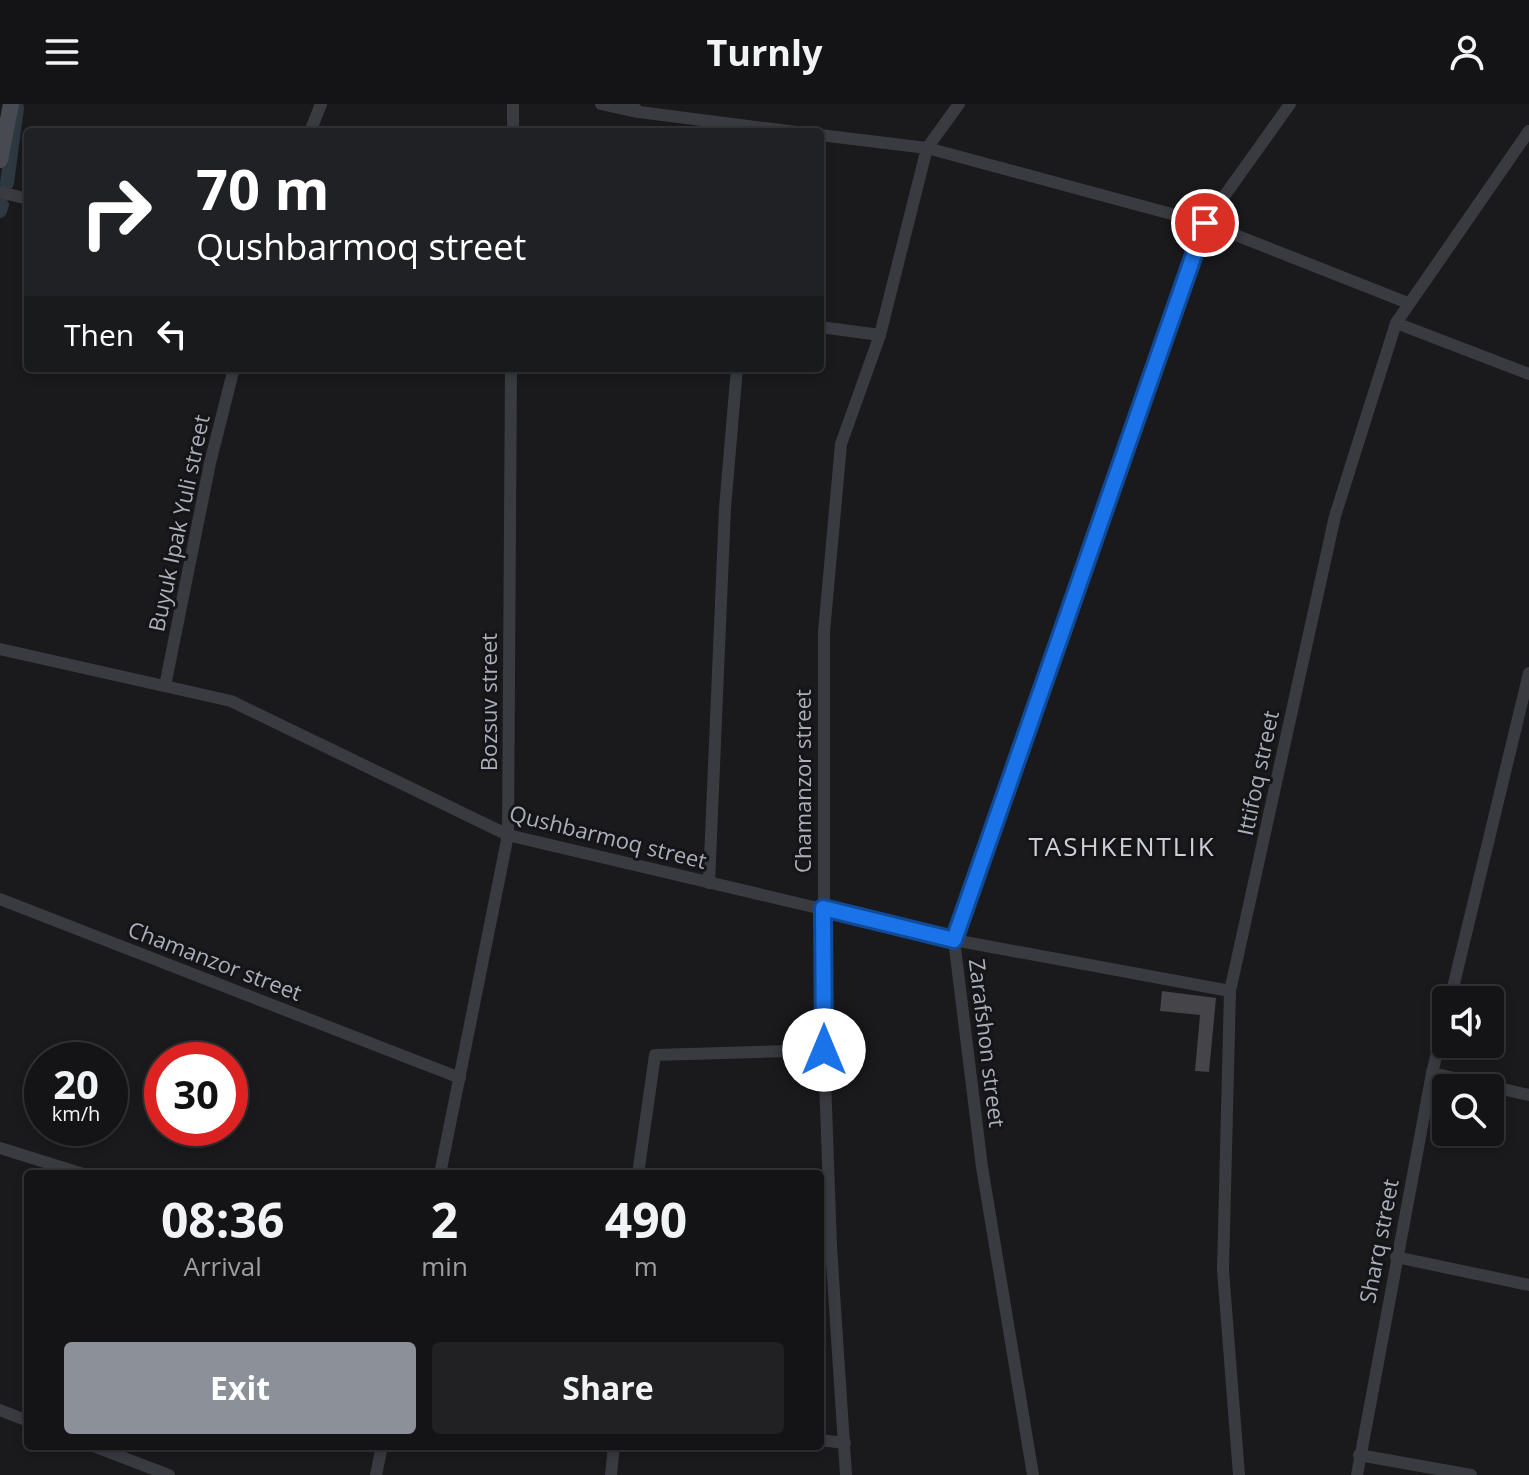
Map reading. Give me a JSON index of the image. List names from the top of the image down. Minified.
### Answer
{"streets":{"street":["Buyuk Ipak Yuli street","Bozsuv street","Ittifoq street","Chamanzor street","Qushbarmoq street","Zarafshon street","Sharq street"]},"crossings":[["Buyuk Ipak Yuli street","Qushbarmoq street"],["Bozsuv street","Chamanzor street"],["Bozsuv street","Qushbarmoq street"],["Ittifoq street","Qushbarmoq street"],["Chamanzor street","Qushbarmoq street"],["Qushbarmoq street","Zarafshon street"]],"districts":["TASHKENTLIK"],"page":{"header":"Turnly","turn":["70 m","Qushbarmoq street"],"then":"Then","speed":"20 km/h","limit":"30","eta":["08:36","Arrival","2","min","490","m"],"buttons":["Exit","Share"]}}
